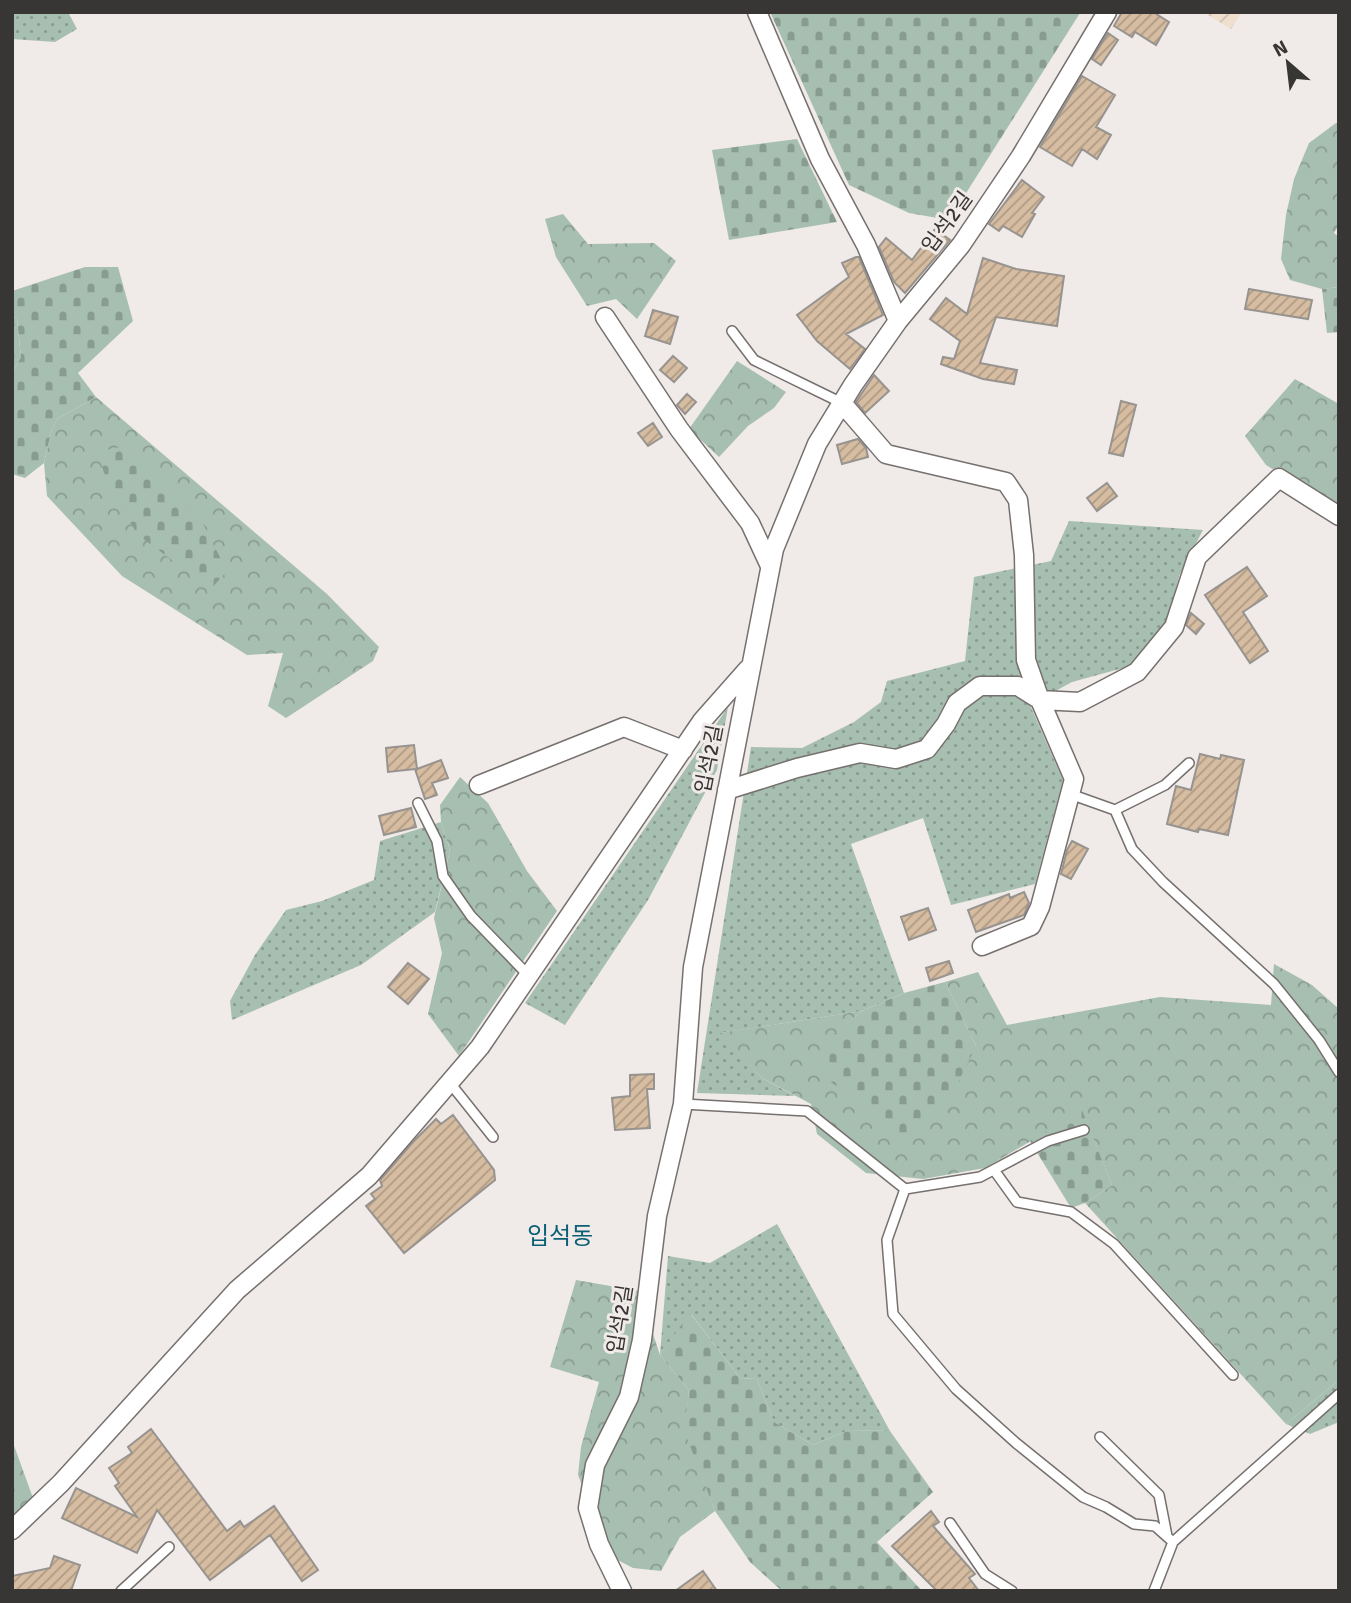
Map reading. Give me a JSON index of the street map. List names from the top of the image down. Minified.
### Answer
{"streets":{"street":["입석2길"]},"districts":["입석동"],"north":"top left"}
